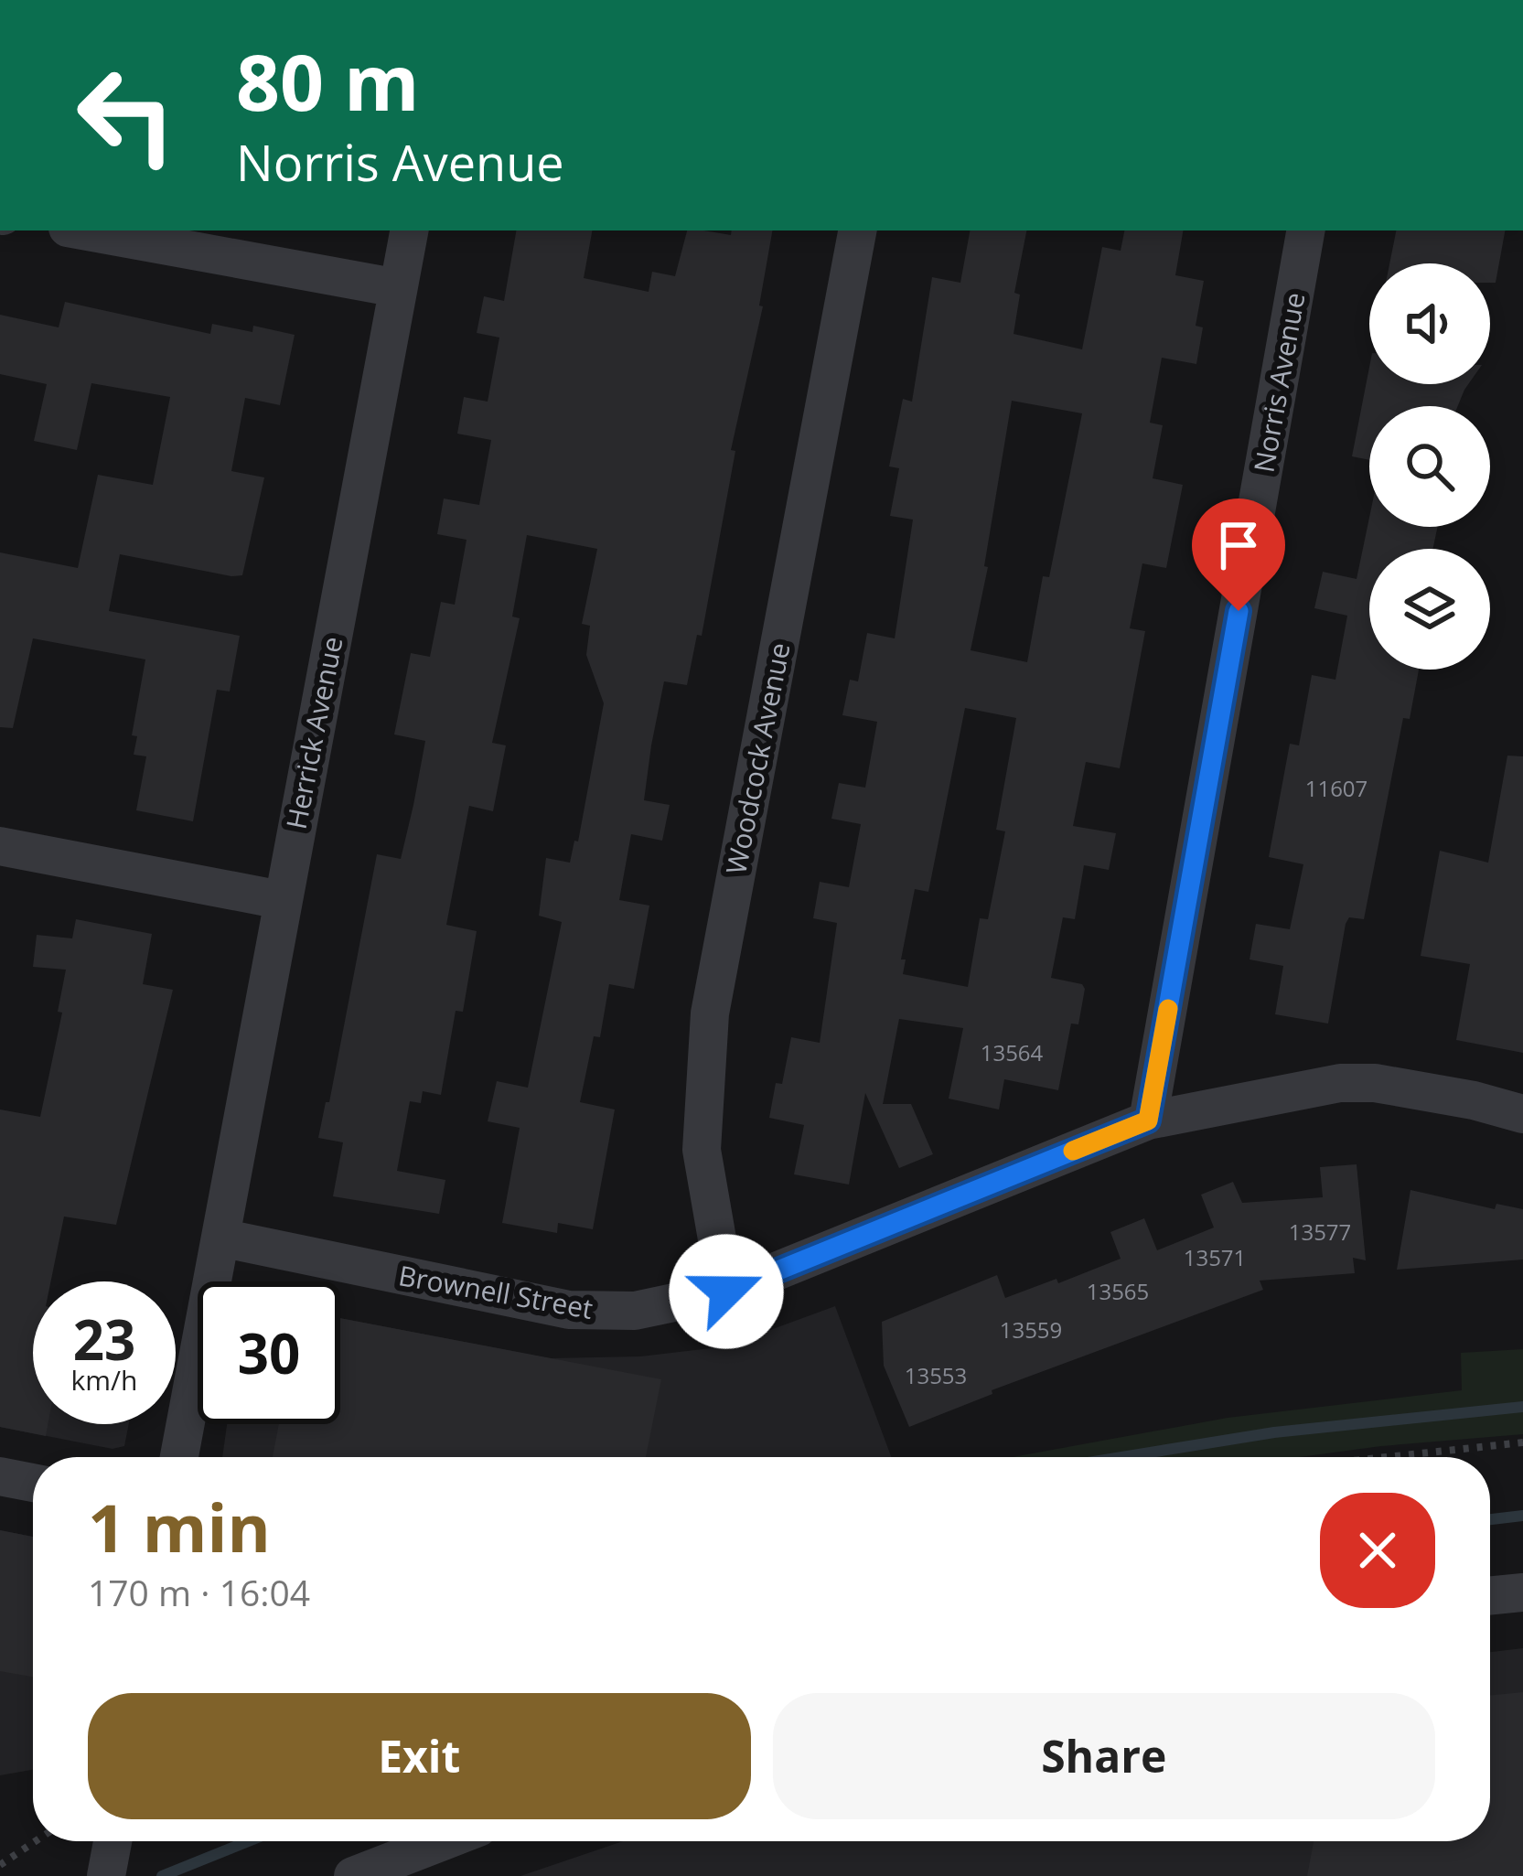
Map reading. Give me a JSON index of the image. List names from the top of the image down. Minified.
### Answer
{"streets":{"street":["Norris Avenue","Herrick Avenue","Woodcock Avenue","Brownell Street"]},"crossings":[["Norris Avenue","Brownell Street"],["Herrick Avenue","Brownell Street"],["Woodcock Avenue","Brownell Street"]],"house_numbers":["11607","13564","13577","13571","13565","13559","13553"],"page":{"turn":["80 m","Norris Avenue"],"speed":"23 km/h","limit":"30","heading":["1 min","170 m · 16:04"],"buttons":["Exit","Share"]}}
